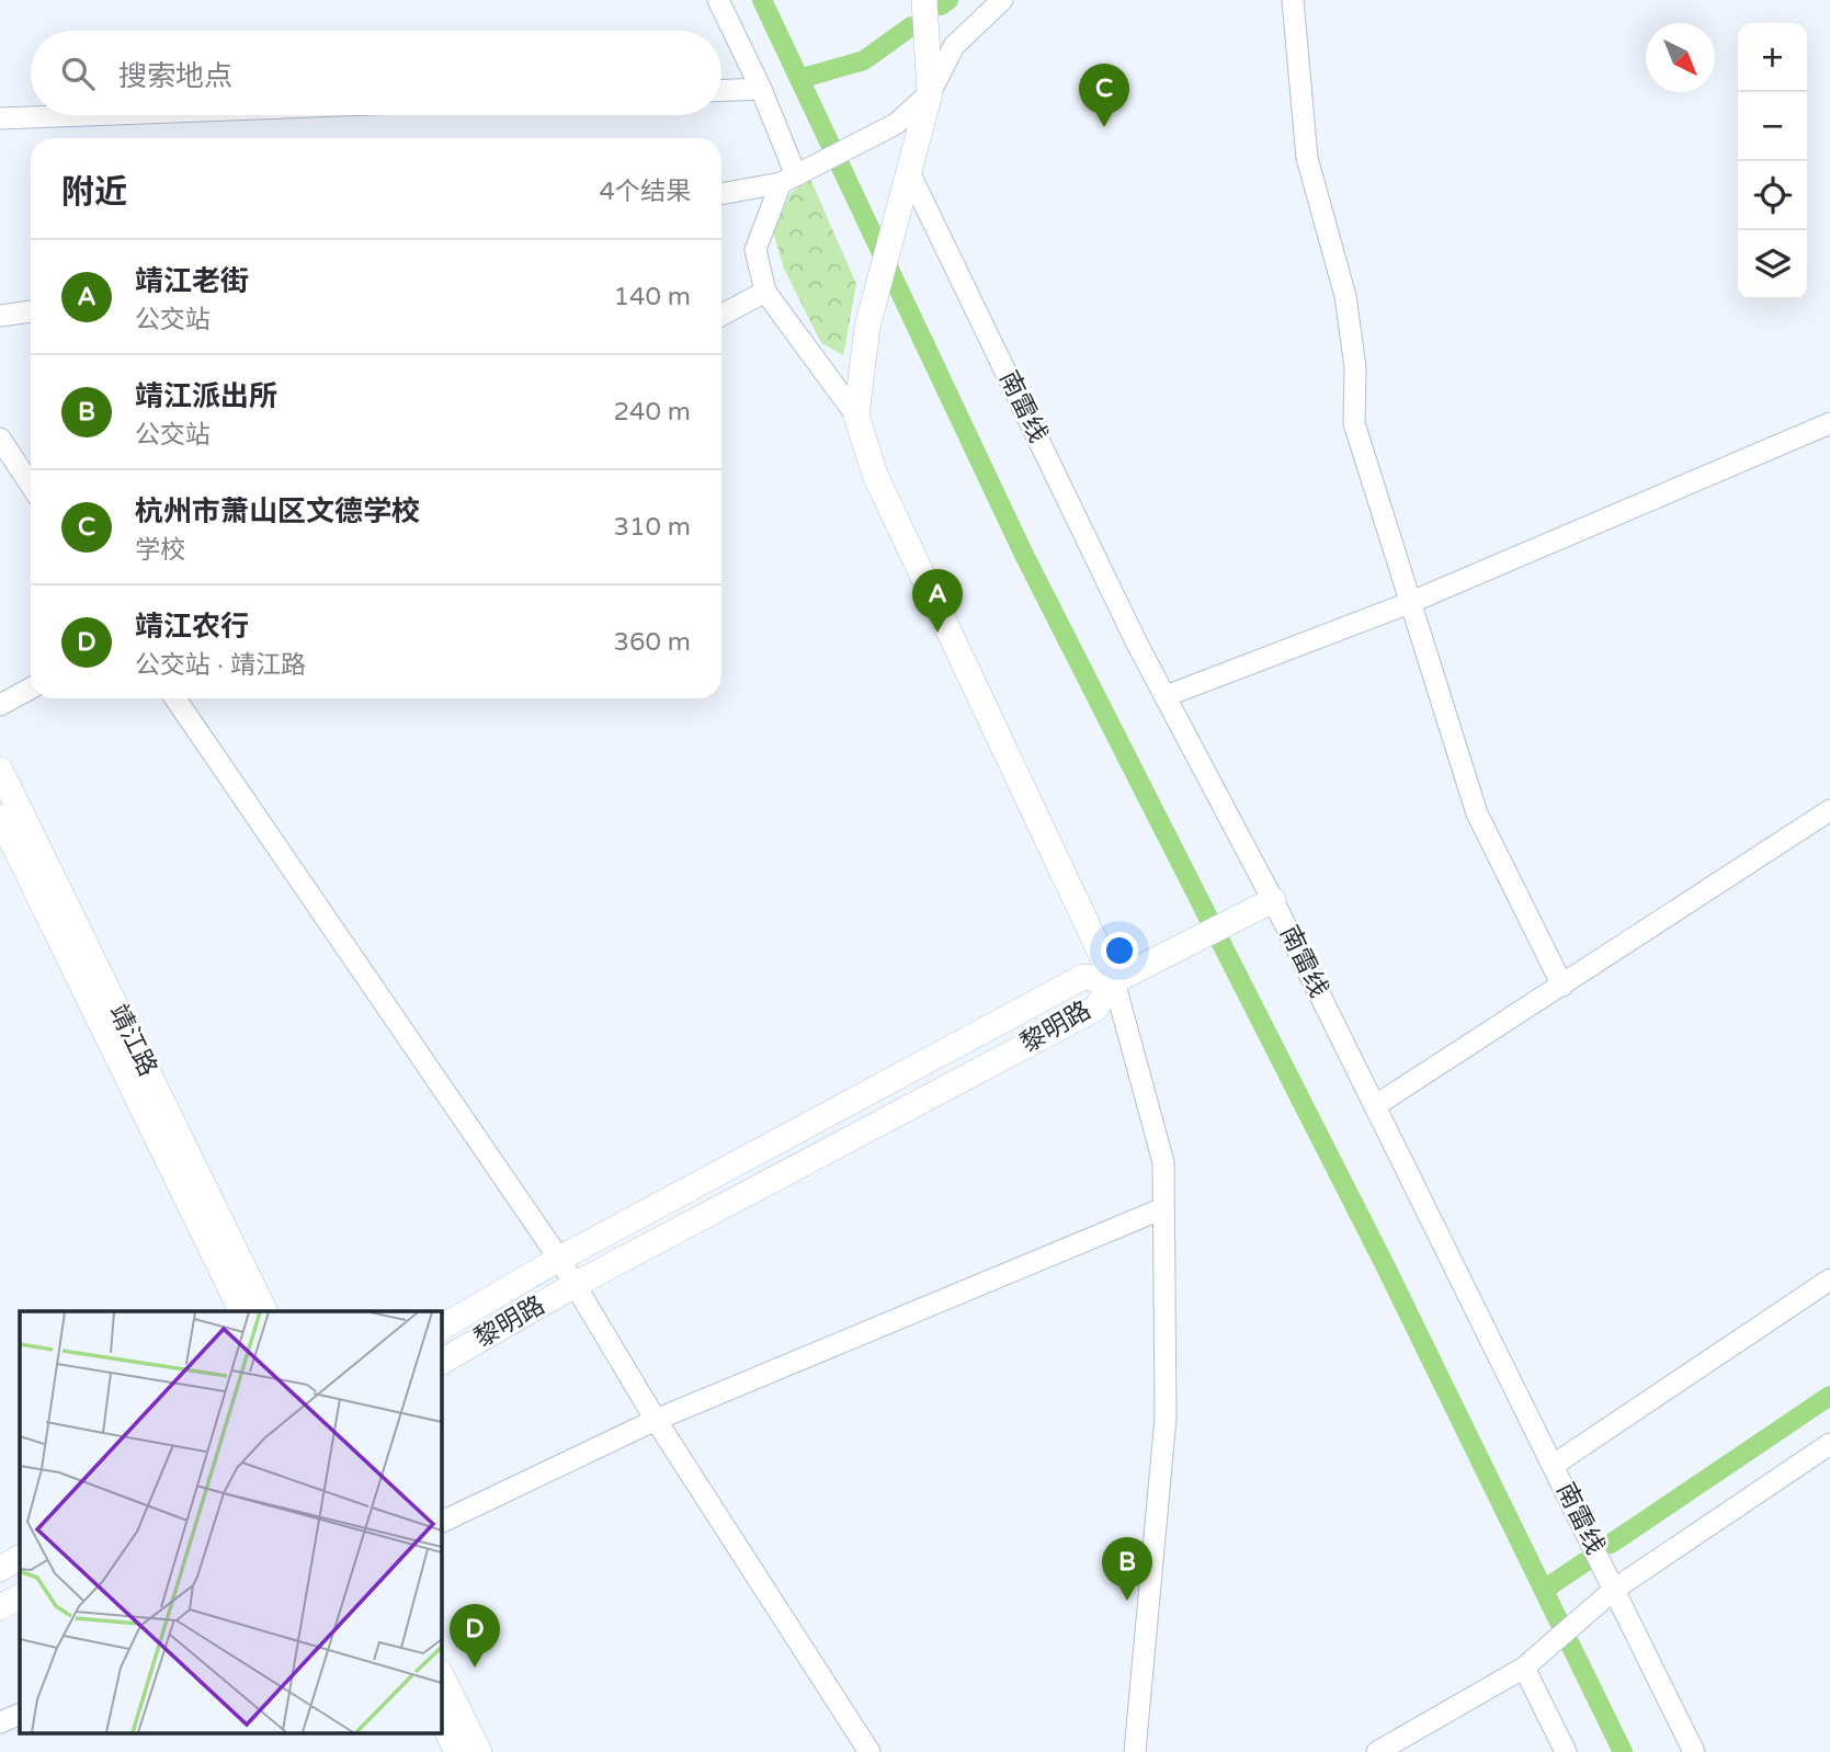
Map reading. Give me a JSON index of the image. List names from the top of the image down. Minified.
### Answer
{"streets":{"main road":["黎明路","靖江路"],"street":["南雷线"]},"north":"bottom right","page":{"map_buttons":["+","−"],"search":"搜索地点","pins":["C","A","B","D"],"heading":["附近","4个结果"],"list":[{"mark":"A","name":"靖江老街","note":"公交站","value":"140 m"},{"mark":"B","name":"靖江派出所","note":"公交站","value":"240 m"},{"mark":"C","name":"杭州市萧山区文德学校","note":"学校","value":"310 m"},{"mark":"D","name":"靖江农行","note":"公交站 · 靖江路","value":"360 m"}]}}
